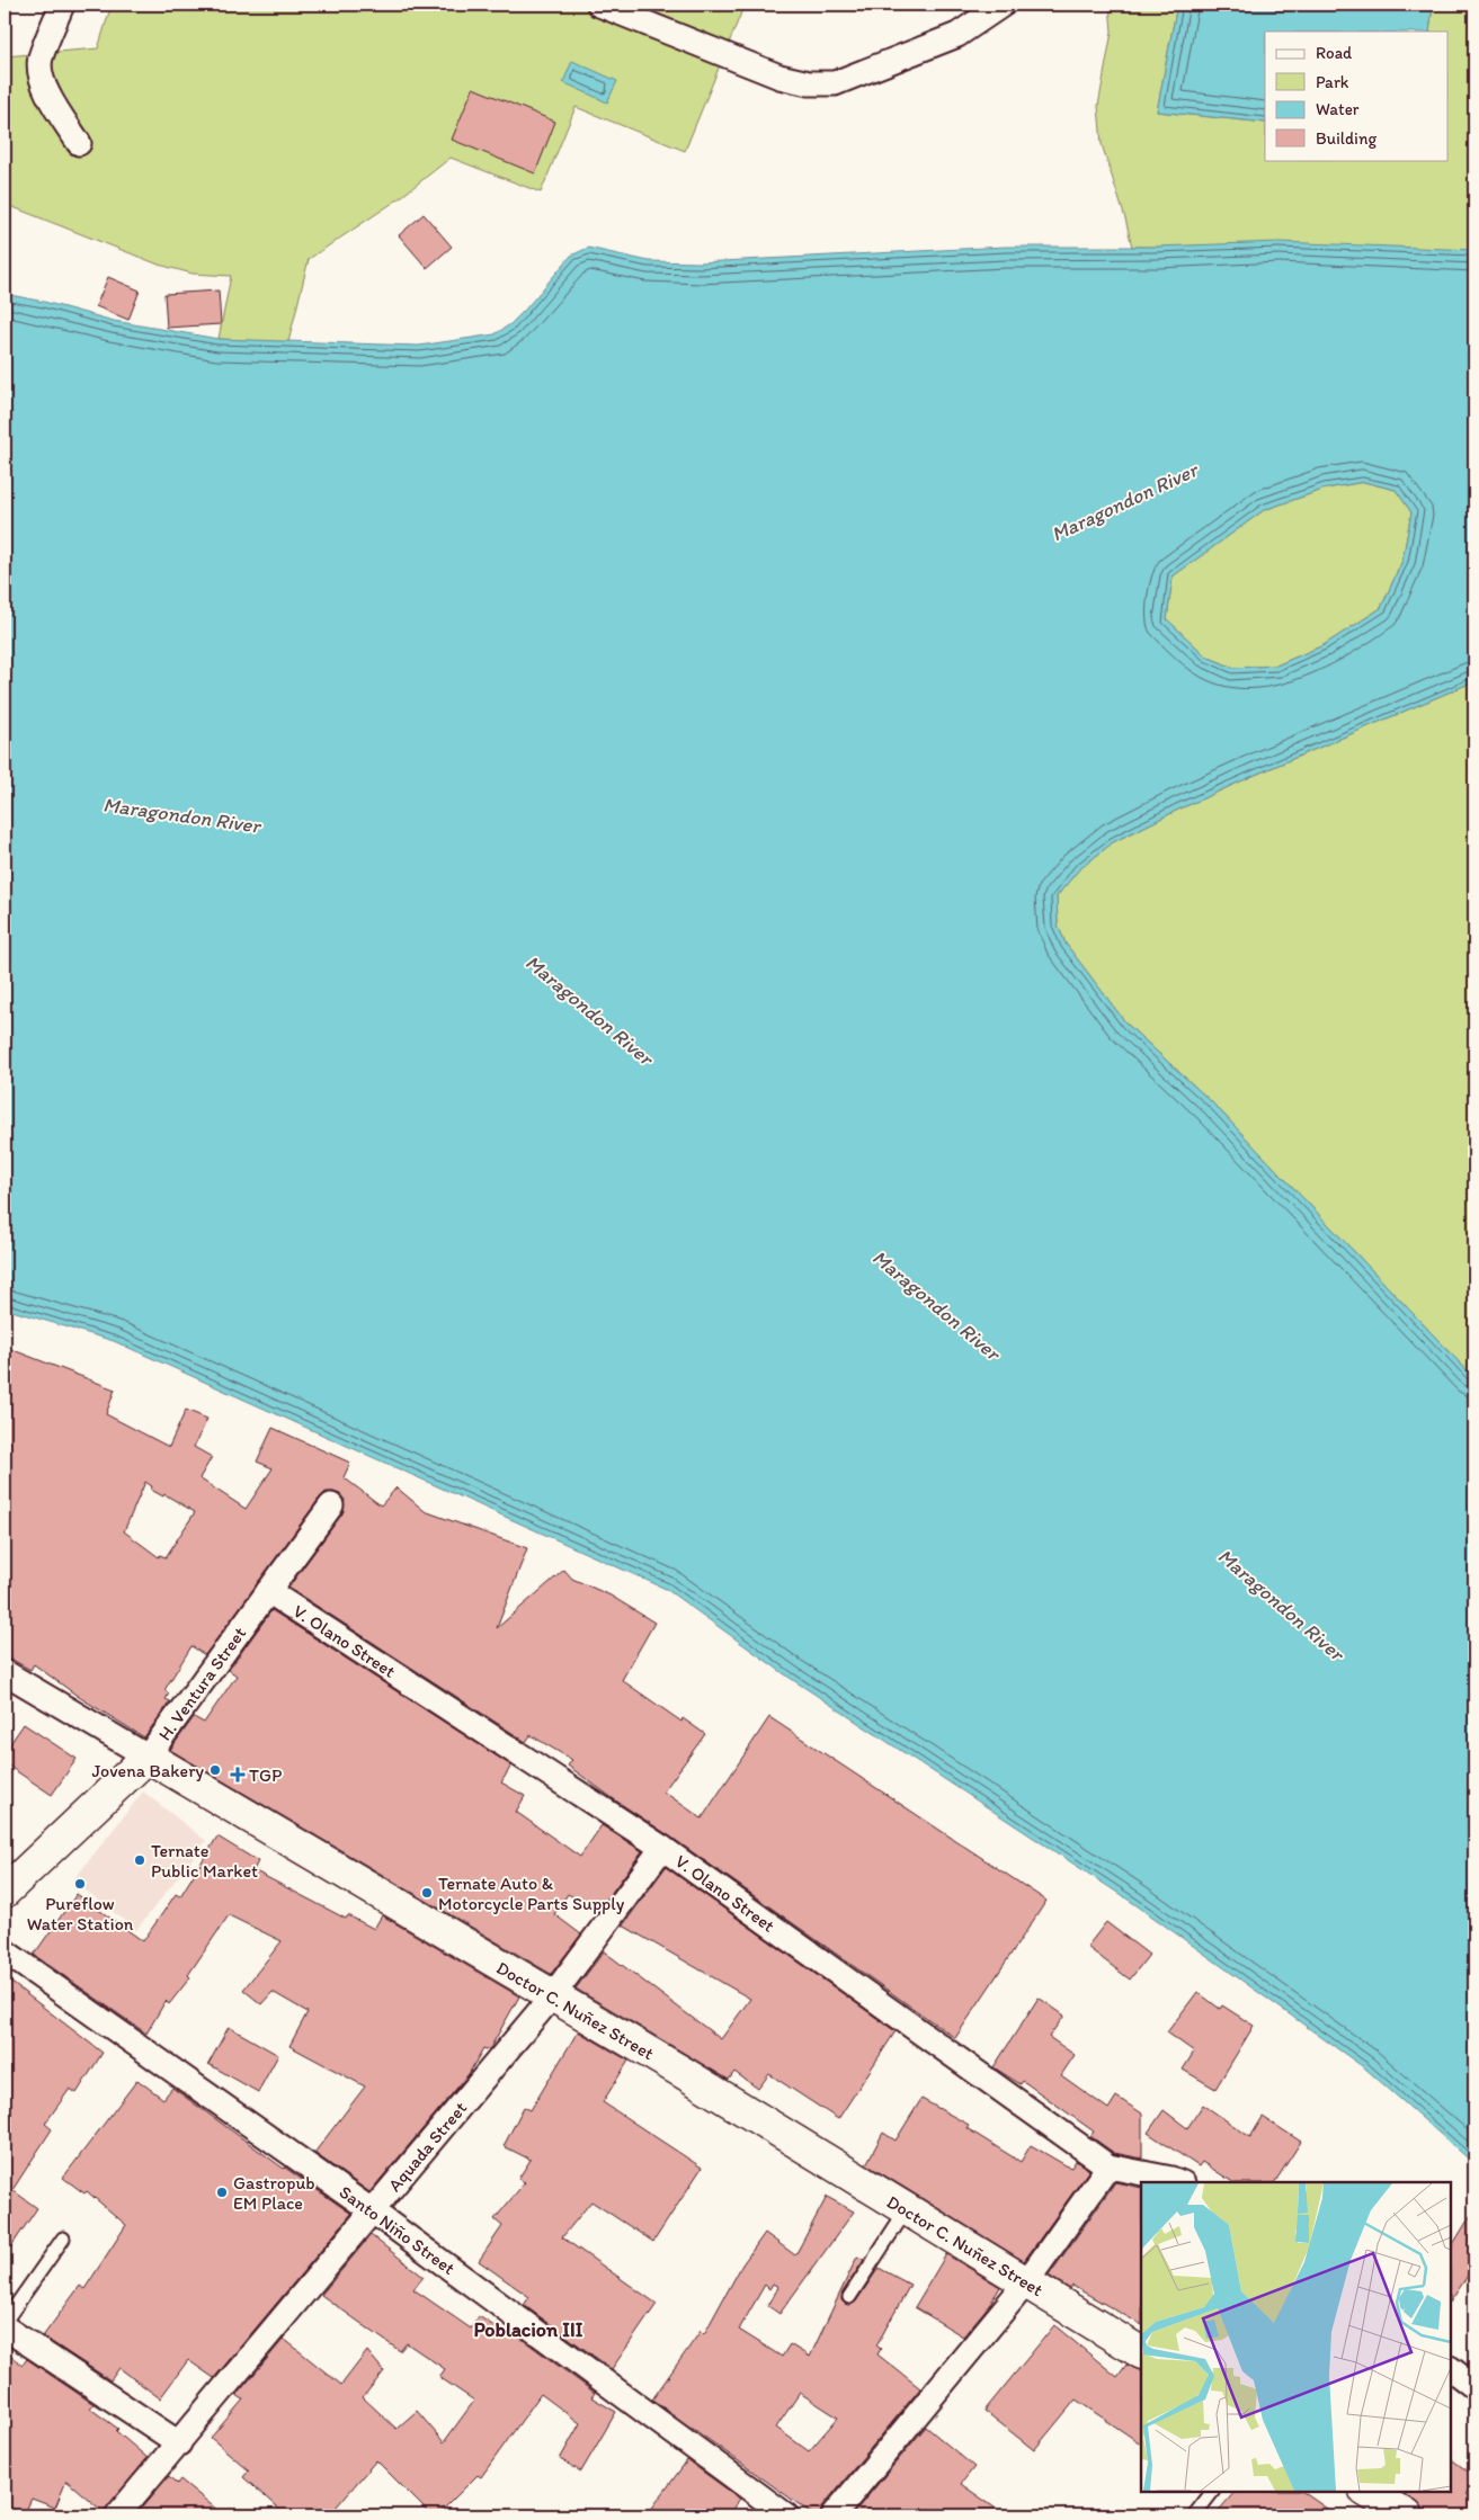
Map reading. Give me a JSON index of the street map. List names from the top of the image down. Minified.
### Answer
{"streets":{"main road":["H. Ventura Street","Doctor C. Nuñez Street"],"street":["V. Olano Street","Aquada Street","Santo Niño Street"]},"crossings":[["V. Olano Street","H. Ventura Street"],["V. Olano Street","Aquada Street"],["H. Ventura Street","Doctor C. Nuñez Street"],["Doctor C. Nuñez Street","Aquada Street"],["Aquada Street","Santo Niño Street"]],"districts":["Poblacion III"],"water":["Maragondon River"],"places":{"other":["Jovena Bakery","Ternate Public Market","Pureflow Water Station","Ternate Auto & Motorcycle Parts Supply","Gastropub EM Place"],"health":["TGP"]},"legend":["Road","Park","Water","Building"]}
